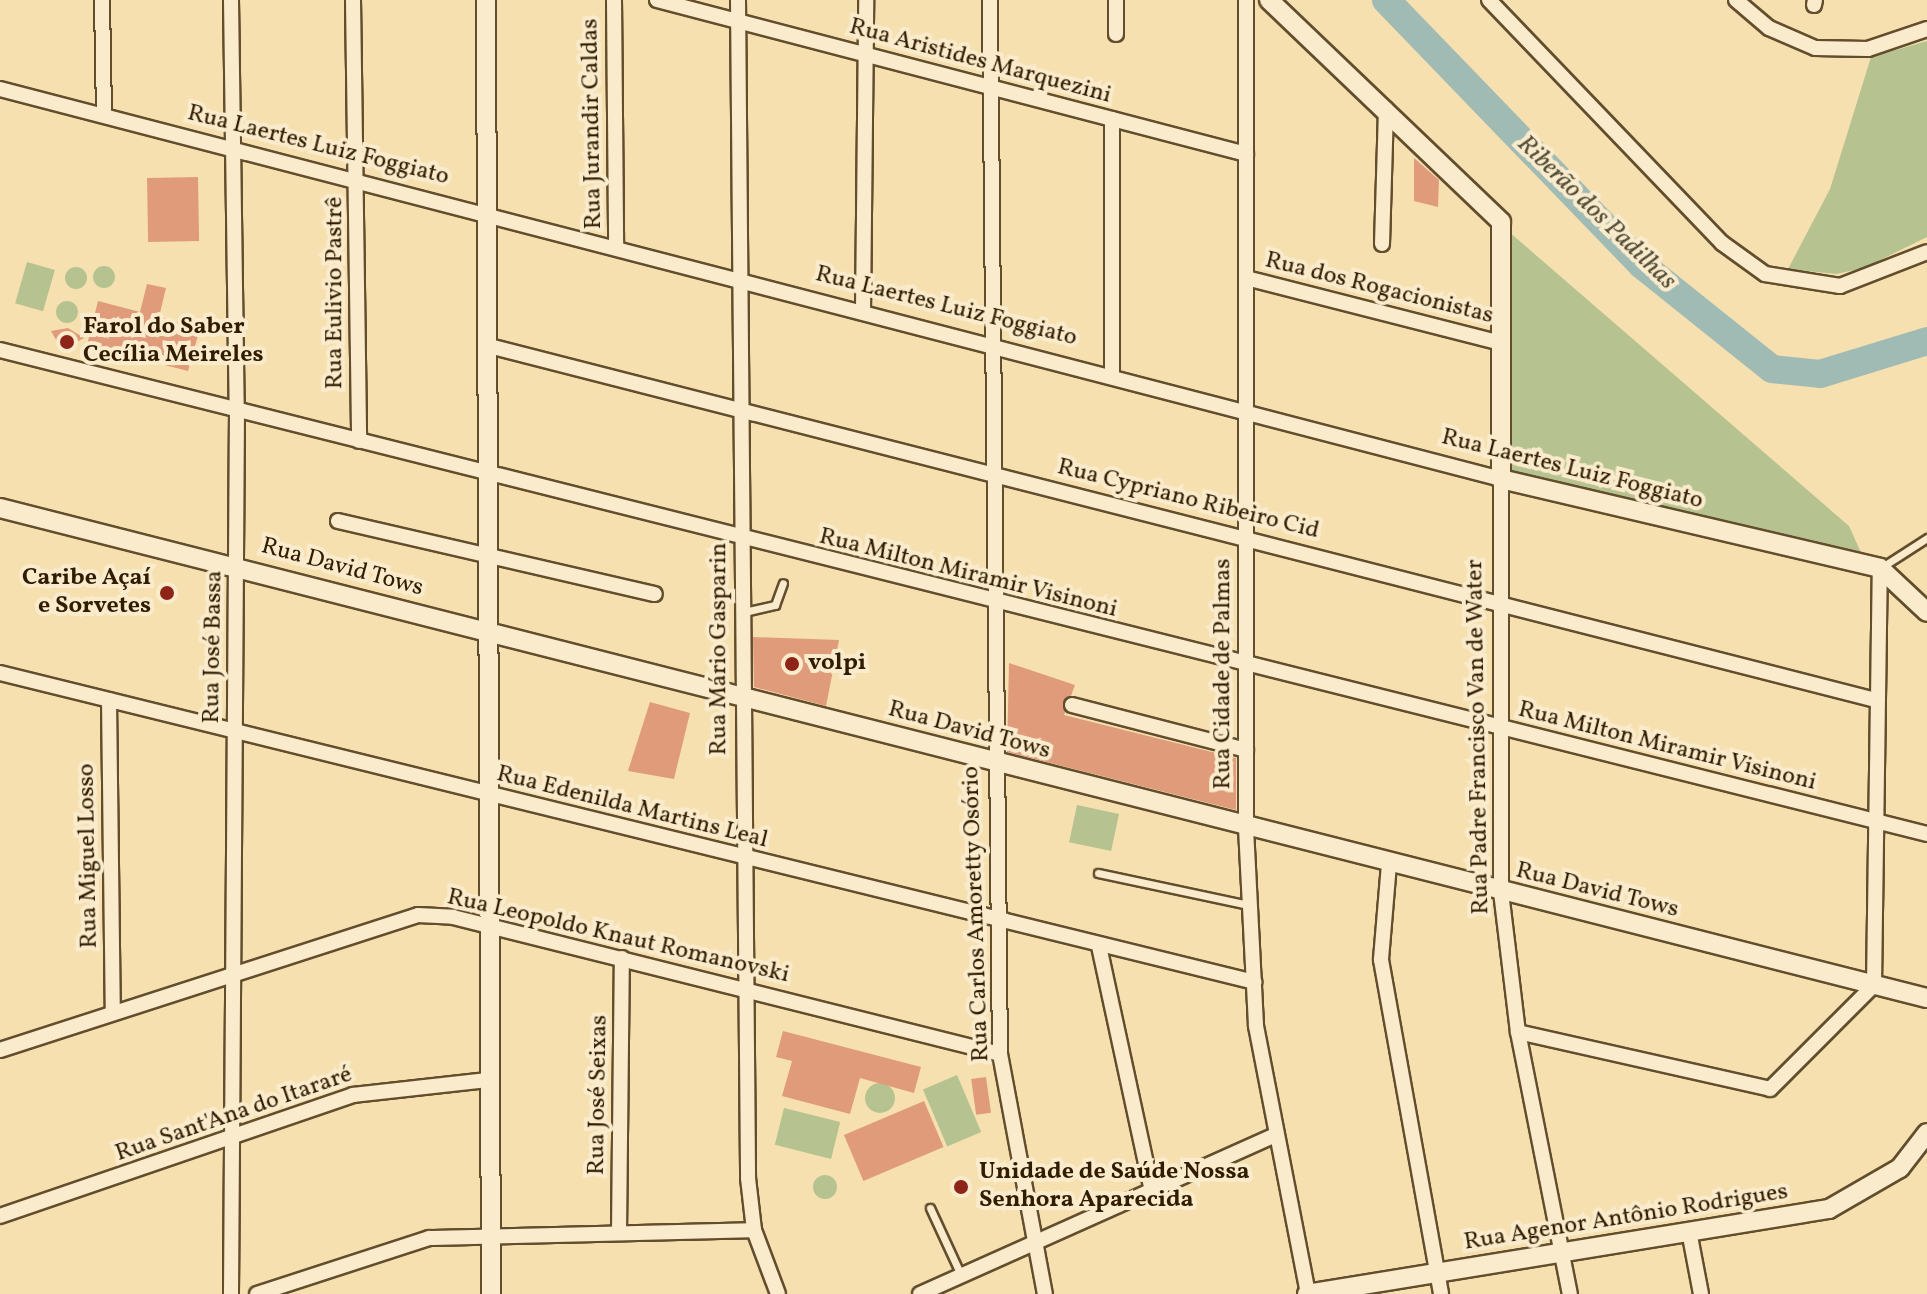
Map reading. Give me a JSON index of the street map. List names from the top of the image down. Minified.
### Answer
{"streets":{"street":["Rua Aristides Marquezini","Rua Jurandir Caldas","Rua Laertes Luiz Foggiato","Rua dos Rogacionistas","Rua Eulivio Pastrê","Rua Cypriano Ribeiro Cid","Rua David Tows","Rua Milton Miramir Visinoni","Rua José Bassa","Rua Mário Gasparin","Rua Cidade de Palmas","Rua Padre Francisco Van de Water","Rua Edenilda Martins Leal","Rua Miguel Losso","Rua Carlos Amoretty Osório","Rua Leopoldo Knaut Romanovski","Rua José Seixas","Rua Sant'Ana do Itararé","Rua Agenor Antônio Rodrigues"]},"crossings":[["Rua Aristides Marquezini","Rua Mário Gasparin"],["Rua Aristides Marquezini","Rua Cidade de Palmas"],["Rua Aristides Marquezini","Rua Carlos Amoretty Osório"],["Rua Jurandir Caldas","Rua Laertes Luiz Foggiato"],["Rua Laertes Luiz Foggiato","Rua Eulivio Pastrê"],["Rua Laertes Luiz Foggiato","Rua José Bassa"],["Rua Laertes Luiz Foggiato","Rua Mário Gasparin"],["Rua Laertes Luiz Foggiato","Rua Cidade de Palmas"],["Rua Laertes Luiz Foggiato","Rua Padre Francisco Van de Water"],["Rua Laertes Luiz Foggiato","Rua Carlos Amoretty Osório"],["Rua dos Rogacionistas","Rua Cidade de Palmas"],["Rua dos Rogacionistas","Rua Padre Francisco Van de Water"],["Rua Eulivio Pastrê","Rua Milton Miramir Visinoni"],["Rua Cypriano Ribeiro Cid","Rua Mário Gasparin"],["Rua Cypriano Ribeiro Cid","Rua Cidade de Palmas"],["Rua Cypriano Ribeiro Cid","Rua Padre Francisco Van de Water"],["Rua Cypriano Ribeiro Cid","Rua Carlos Amoretty Osório"],["Rua David Tows","Rua José Bassa"],["Rua David Tows","Rua Mário Gasparin"],["Rua David Tows","Rua Cidade de Palmas"],["Rua David Tows","Rua Padre Francisco Van de Water"],["Rua David Tows","Rua Carlos Amoretty Osório"],["Rua Milton Miramir Visinoni","Rua José Bassa"],["Rua Milton Miramir Visinoni","Rua Mário Gasparin"],["Rua Milton Miramir Visinoni","Rua Cidade de Palmas"],["Rua Milton Miramir Visinoni","Rua Padre Francisco Van de Water"],["Rua Milton Miramir Visinoni","Rua Carlos Amoretty Osório"],["Rua José Bassa","Rua Edenilda Martins Leal"],["Rua José Bassa","Rua Leopoldo Knaut Romanovski"],["Rua José Bassa","Rua Sant'Ana do Itararé"],["Rua Mário Gasparin","Rua Edenilda Martins Leal"],["Rua Mário Gasparin","Rua Leopoldo Knaut Romanovski"],["Rua Cidade de Palmas","Rua Edenilda Martins Leal"],["Rua Cidade de Palmas","Rua Agenor Antônio Rodrigues"],["Rua Padre Francisco Van de Water","Rua Agenor Antônio Rodrigues"],["Rua Edenilda Martins Leal","Rua Miguel Losso"],["Rua Edenilda Martins Leal","Rua Carlos Amoretty Osório"],["Rua Miguel Losso","Rua Leopoldo Knaut Romanovski"],["Rua Carlos Amoretty Osório","Rua Leopoldo Knaut Romanovski"],["Rua Leopoldo Knaut Romanovski","Rua José Seixas"]],"water":["Riberão dos Padilhas"],"places":["Farol do Saber Cecília Meireles","Caribe Açaí e Sorvetes","volpi","Unidade de Saúde Nossa Senhora Aparecida"]}
